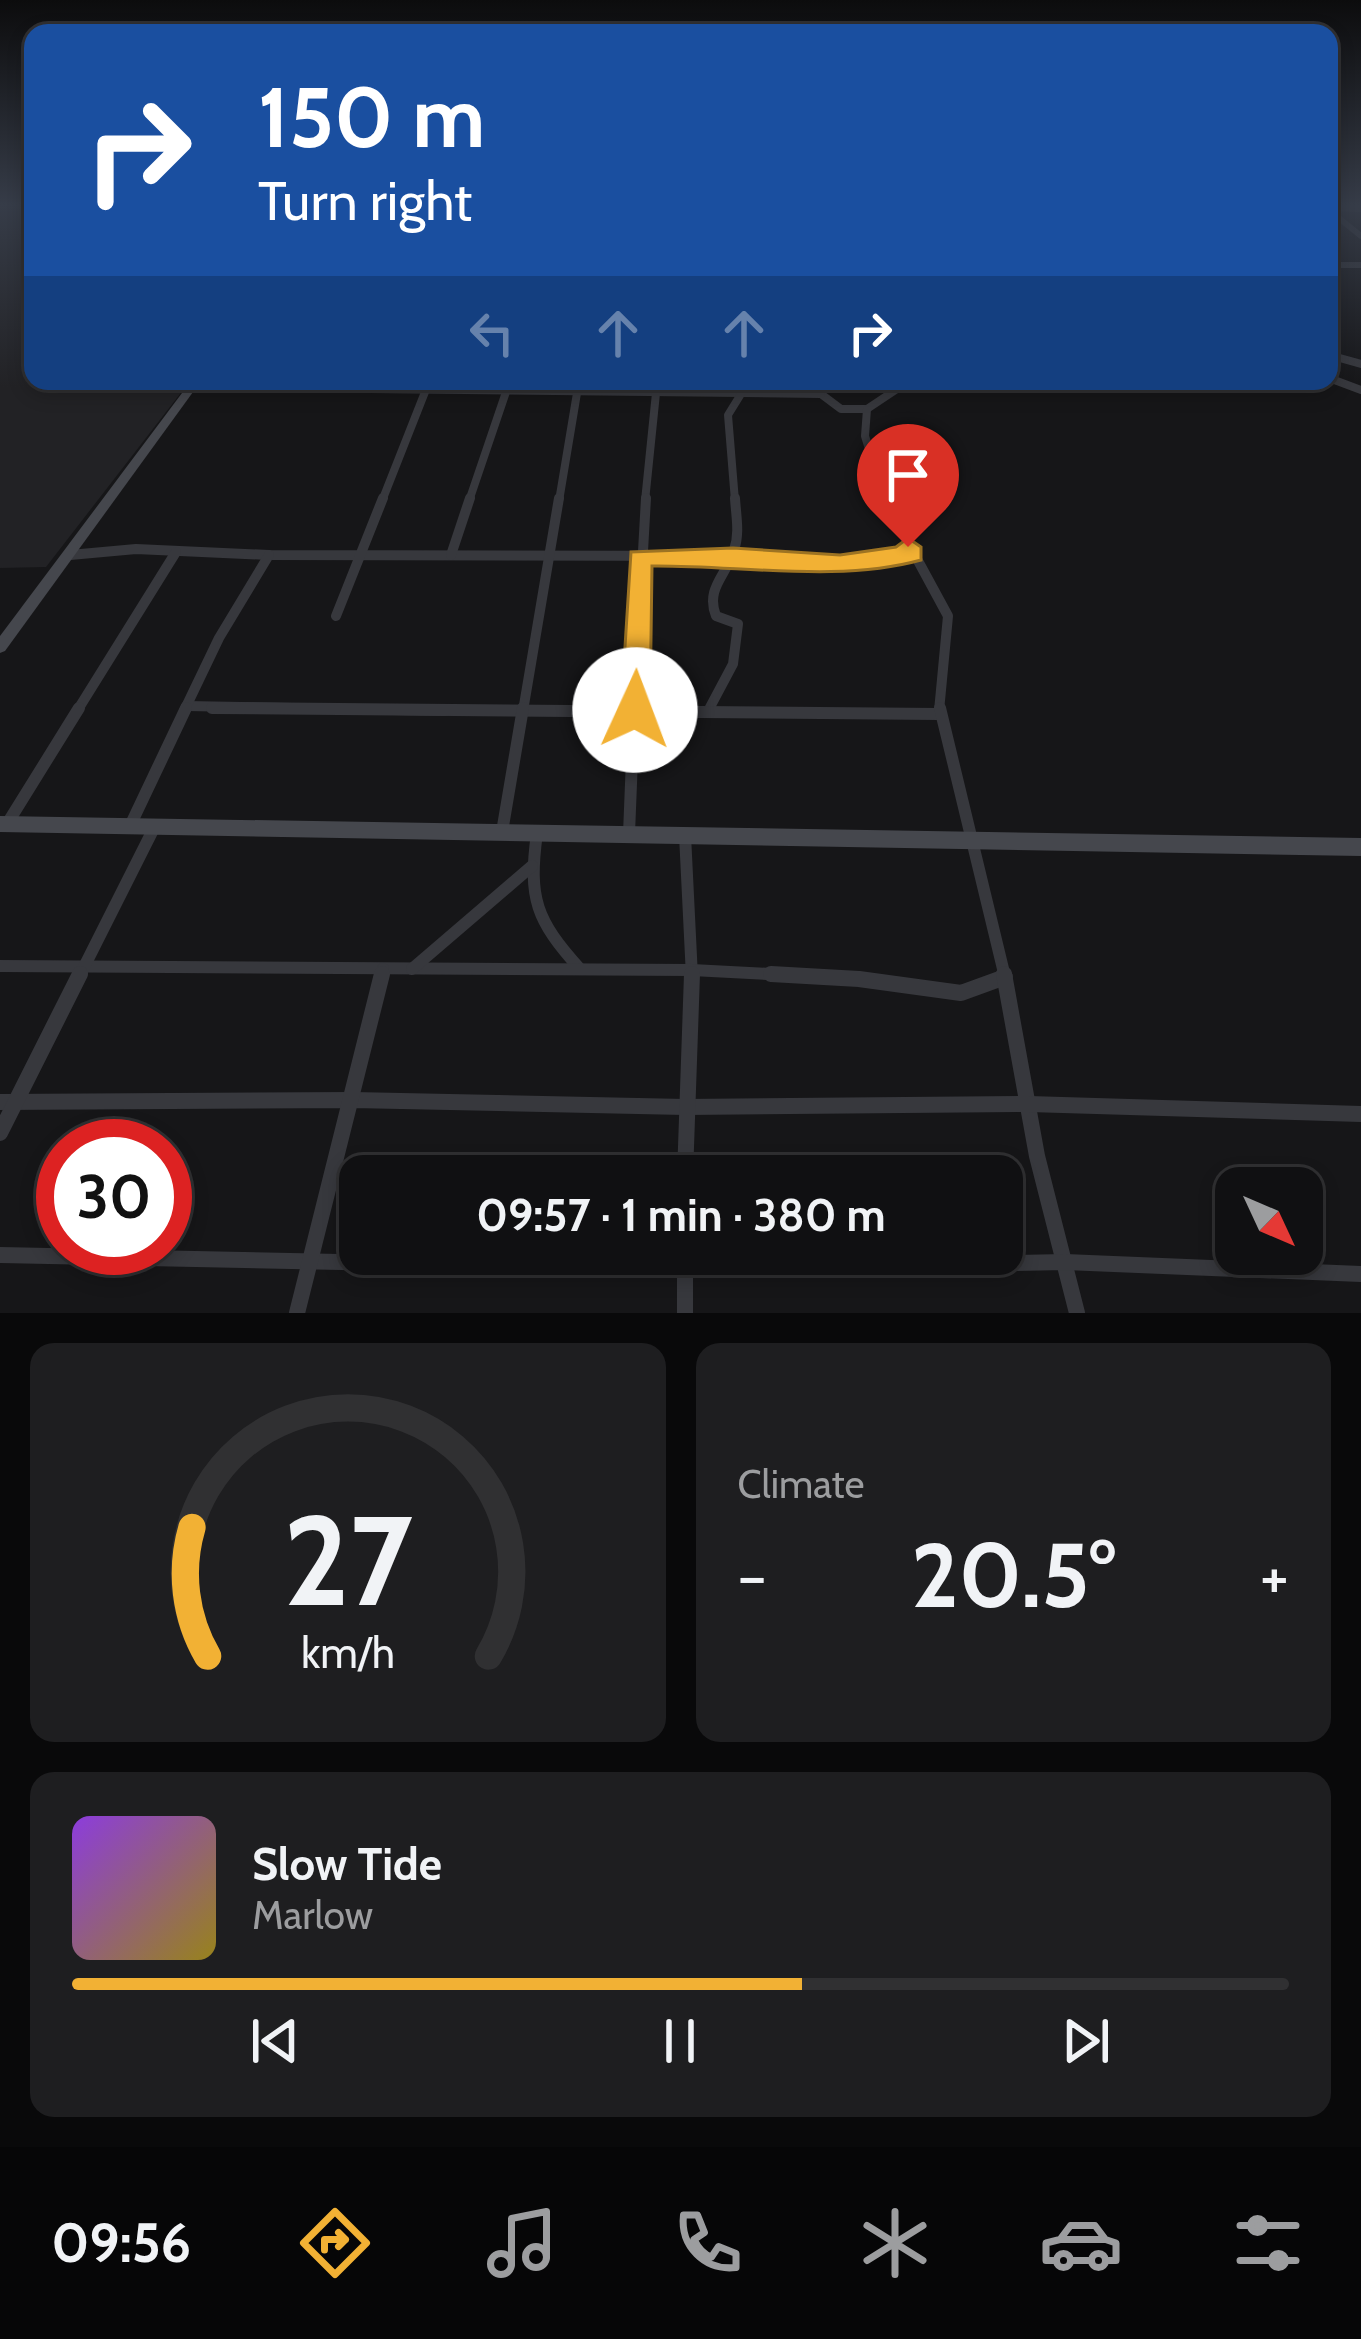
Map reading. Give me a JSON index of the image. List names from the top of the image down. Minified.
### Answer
{"north":"bottom right","page":{"turn":["150 m","Turn right"],"limit":"30","trip":"09:57 · 1 min · 380 m","tile":"Climate","heat":["−","20.5°","+"],"song":["Slow Tide","Marlow"],"tabs":"09:56","gauge":["27","km/h"]}}
